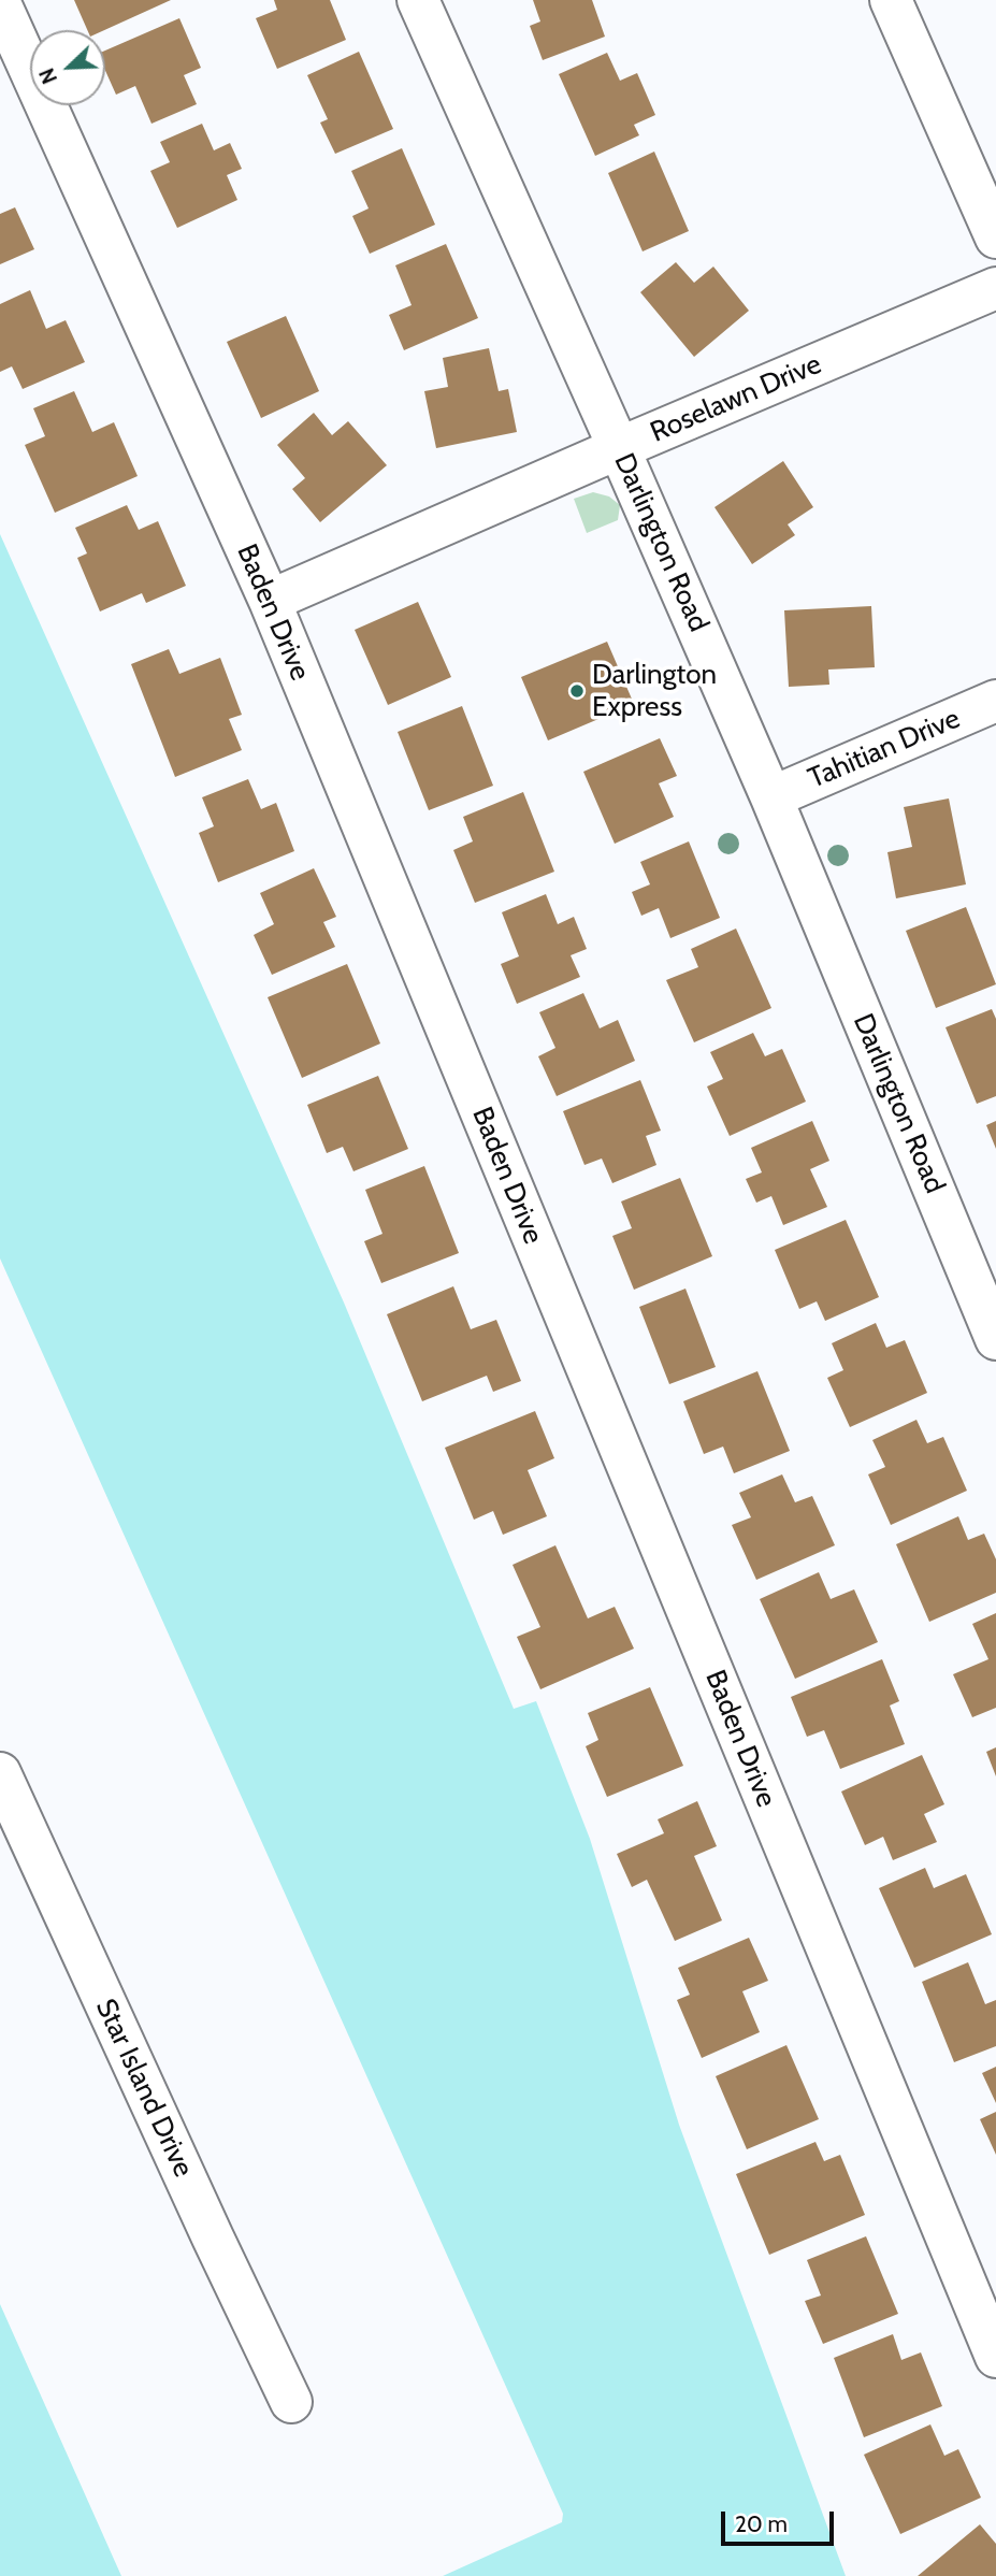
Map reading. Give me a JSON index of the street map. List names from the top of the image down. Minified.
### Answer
{"streets":{"street":["Roselawn Drive","Darlington Road","Baden Drive","Tahitian Drive","Star Island Drive"]},"crossings":[["Roselawn Drive","Darlington Road"],["Roselawn Drive","Baden Drive"],["Darlington Road","Tahitian Drive"]],"places":["Darlington Express"],"scale_bar":"20 m","north":"bottom left"}
